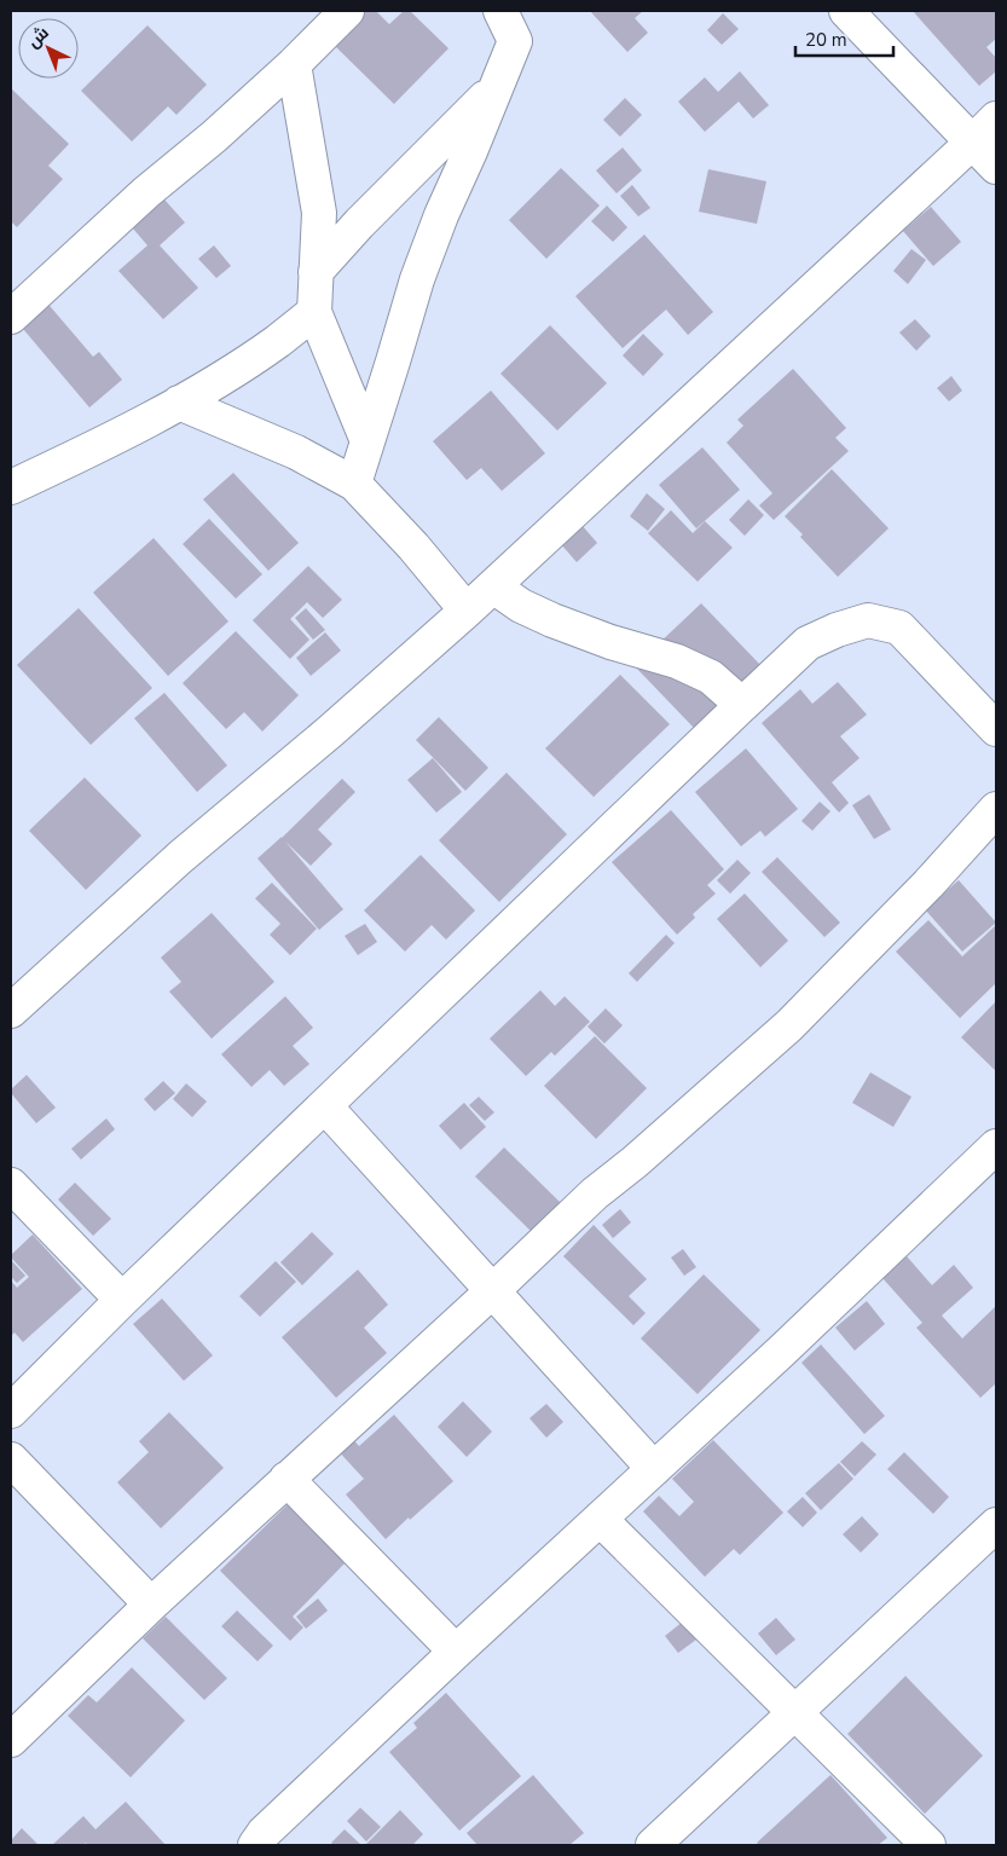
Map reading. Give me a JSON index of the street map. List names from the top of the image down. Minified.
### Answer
{"scale_bar":"20 m","north":"top left"}
